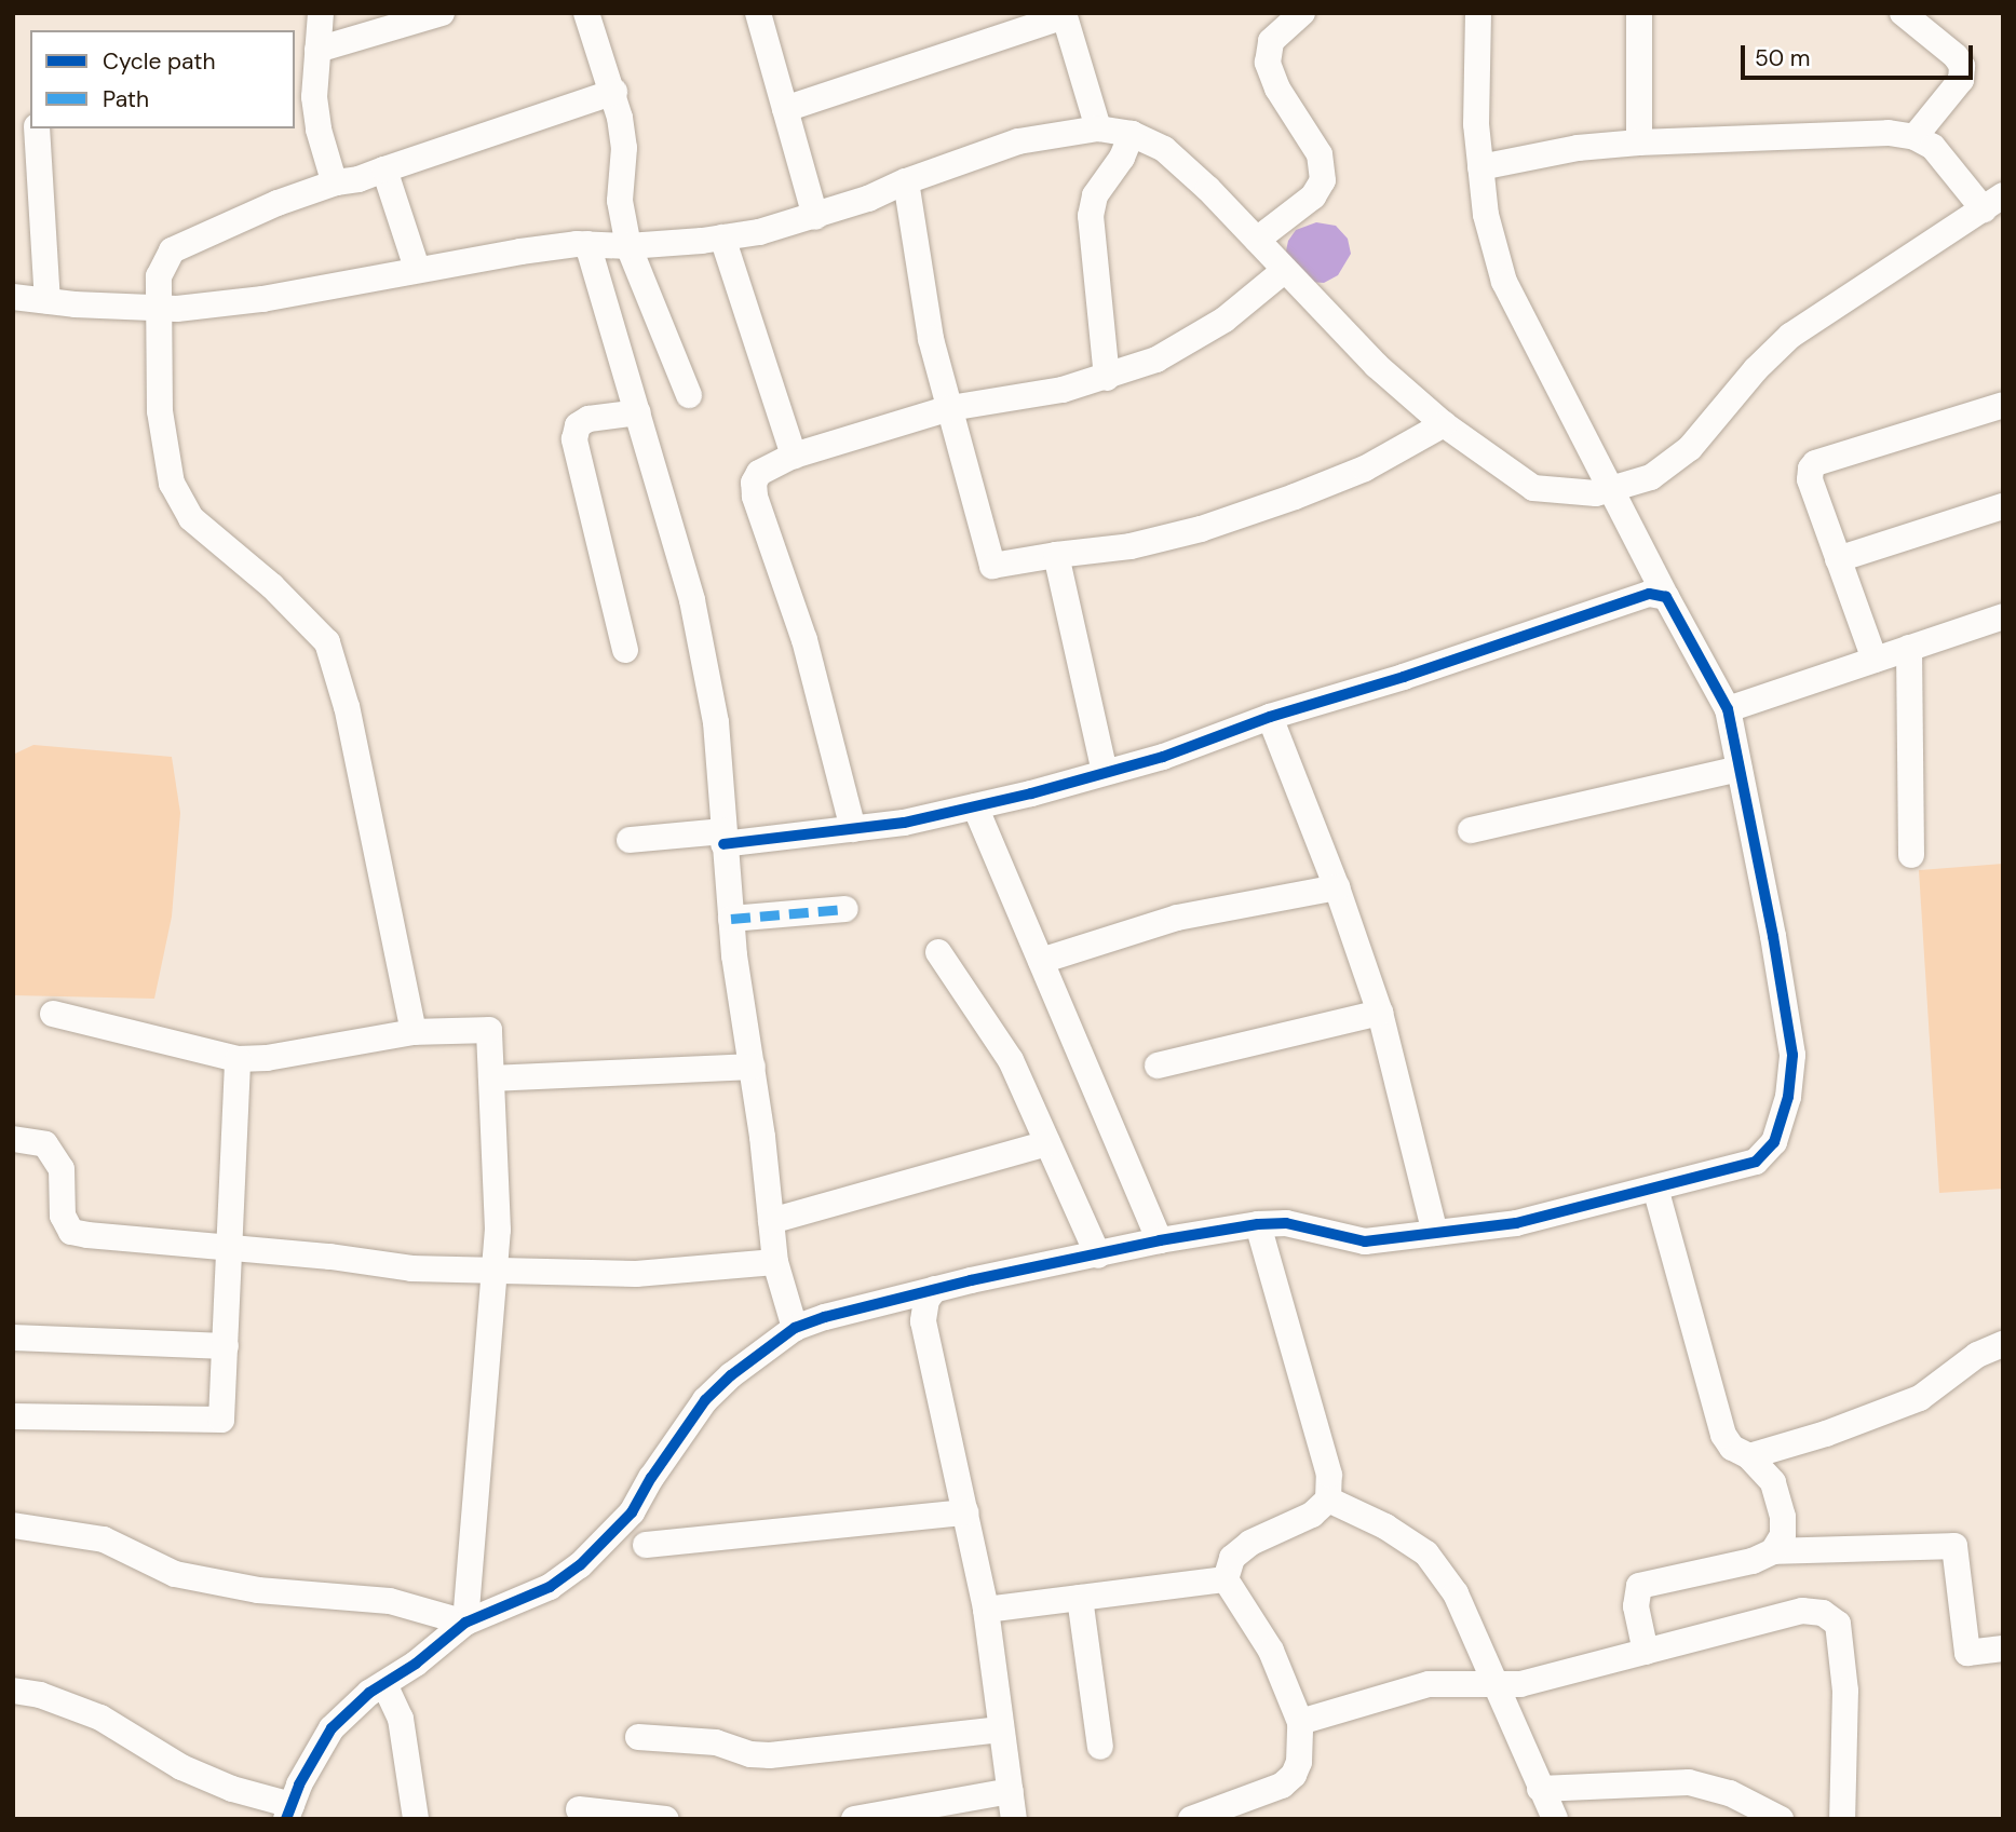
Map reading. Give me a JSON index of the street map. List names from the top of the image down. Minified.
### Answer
{"legend":["Cycle path","Path"],"scale_bar":"50 m"}
